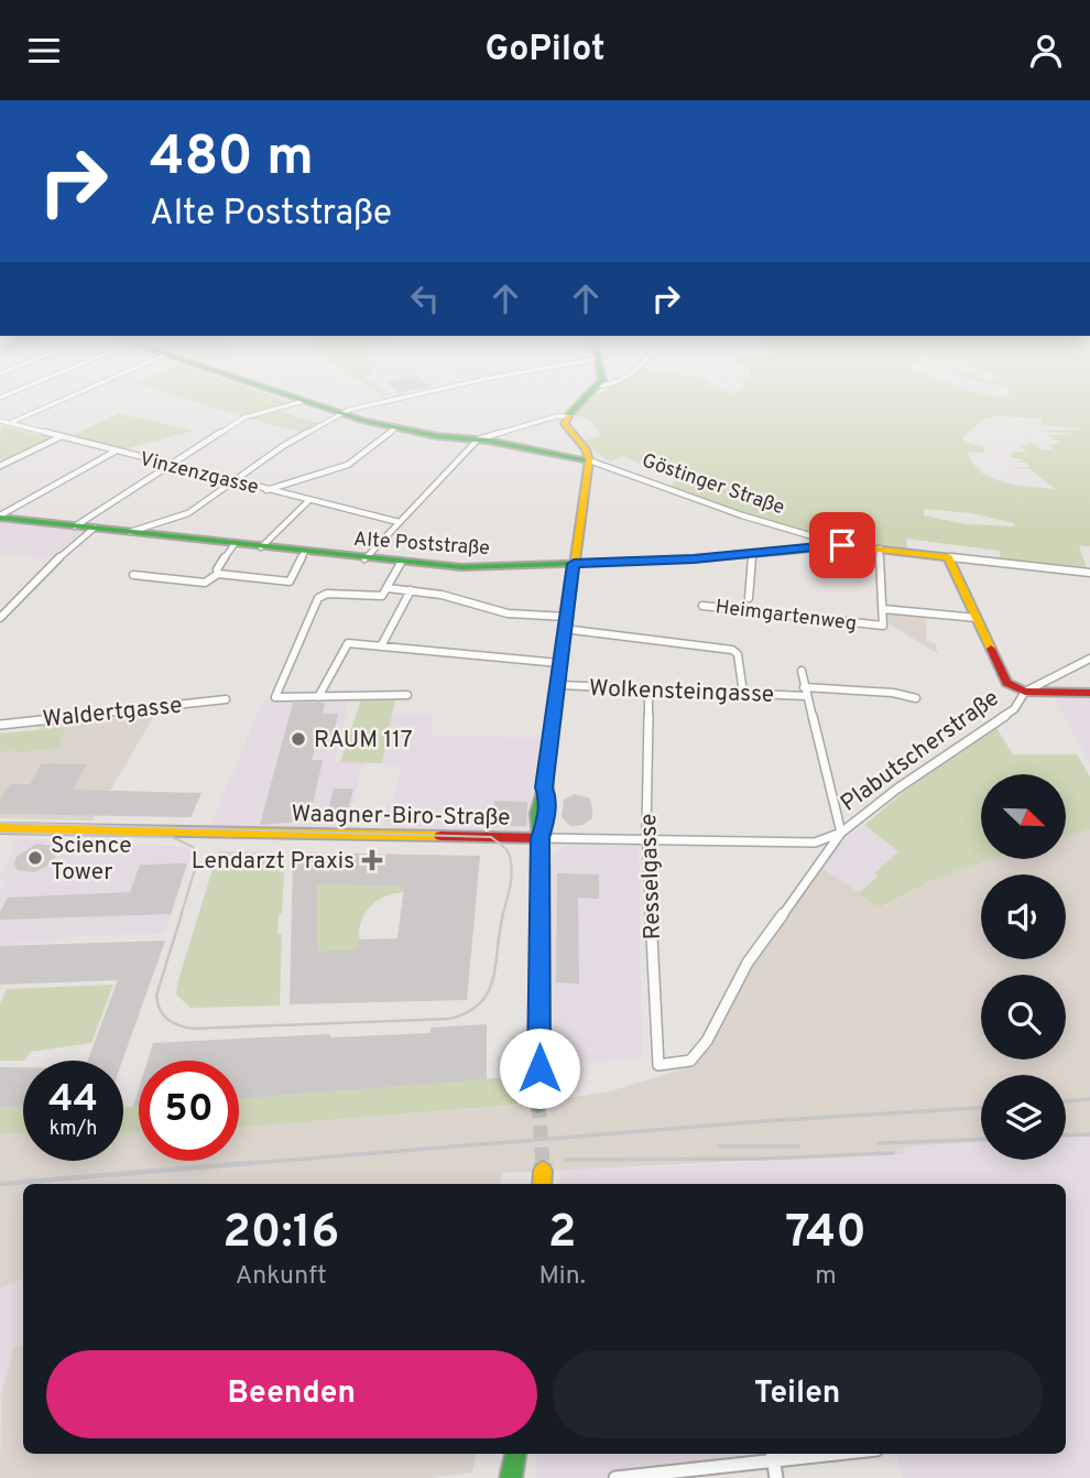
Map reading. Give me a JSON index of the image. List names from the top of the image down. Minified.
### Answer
{"streets":{"main road":["Göstinger Straße","Alte Poststraße","Plabutscherstraße","Waagner-Biro-Straße"],"street":["Vinzenzgasse","Heimgartenweg","Wolkensteingasse","Waldertgasse","Resselgasse"]},"crossings":[["Göstinger Straße","Alte Poststraße"],["Göstinger Straße","Heimgartenweg"],["Alte Poststraße","Heimgartenweg"],["Wolkensteingasse","Plabutscherstraße"],["Wolkensteingasse","Waagner-Biro-Straße"],["Wolkensteingasse","Resselgasse"],["Plabutscherstraße","Waagner-Biro-Straße"],["Plabutscherstraße","Resselgasse"],["Waagner-Biro-Straße","Resselgasse"]],"places":{"other":["RAUM 117","Science Tower"],"health":["Lendarzt Praxis"]},"north":"bottom right","page":{"header":"GoPilot","turn":["480 m","Alte Poststraße"],"speed":"44 km/h","limit":"50","eta":["20:16","Ankunft","2","Min.","740","m"],"buttons":["Beenden","Teilen"]}}
